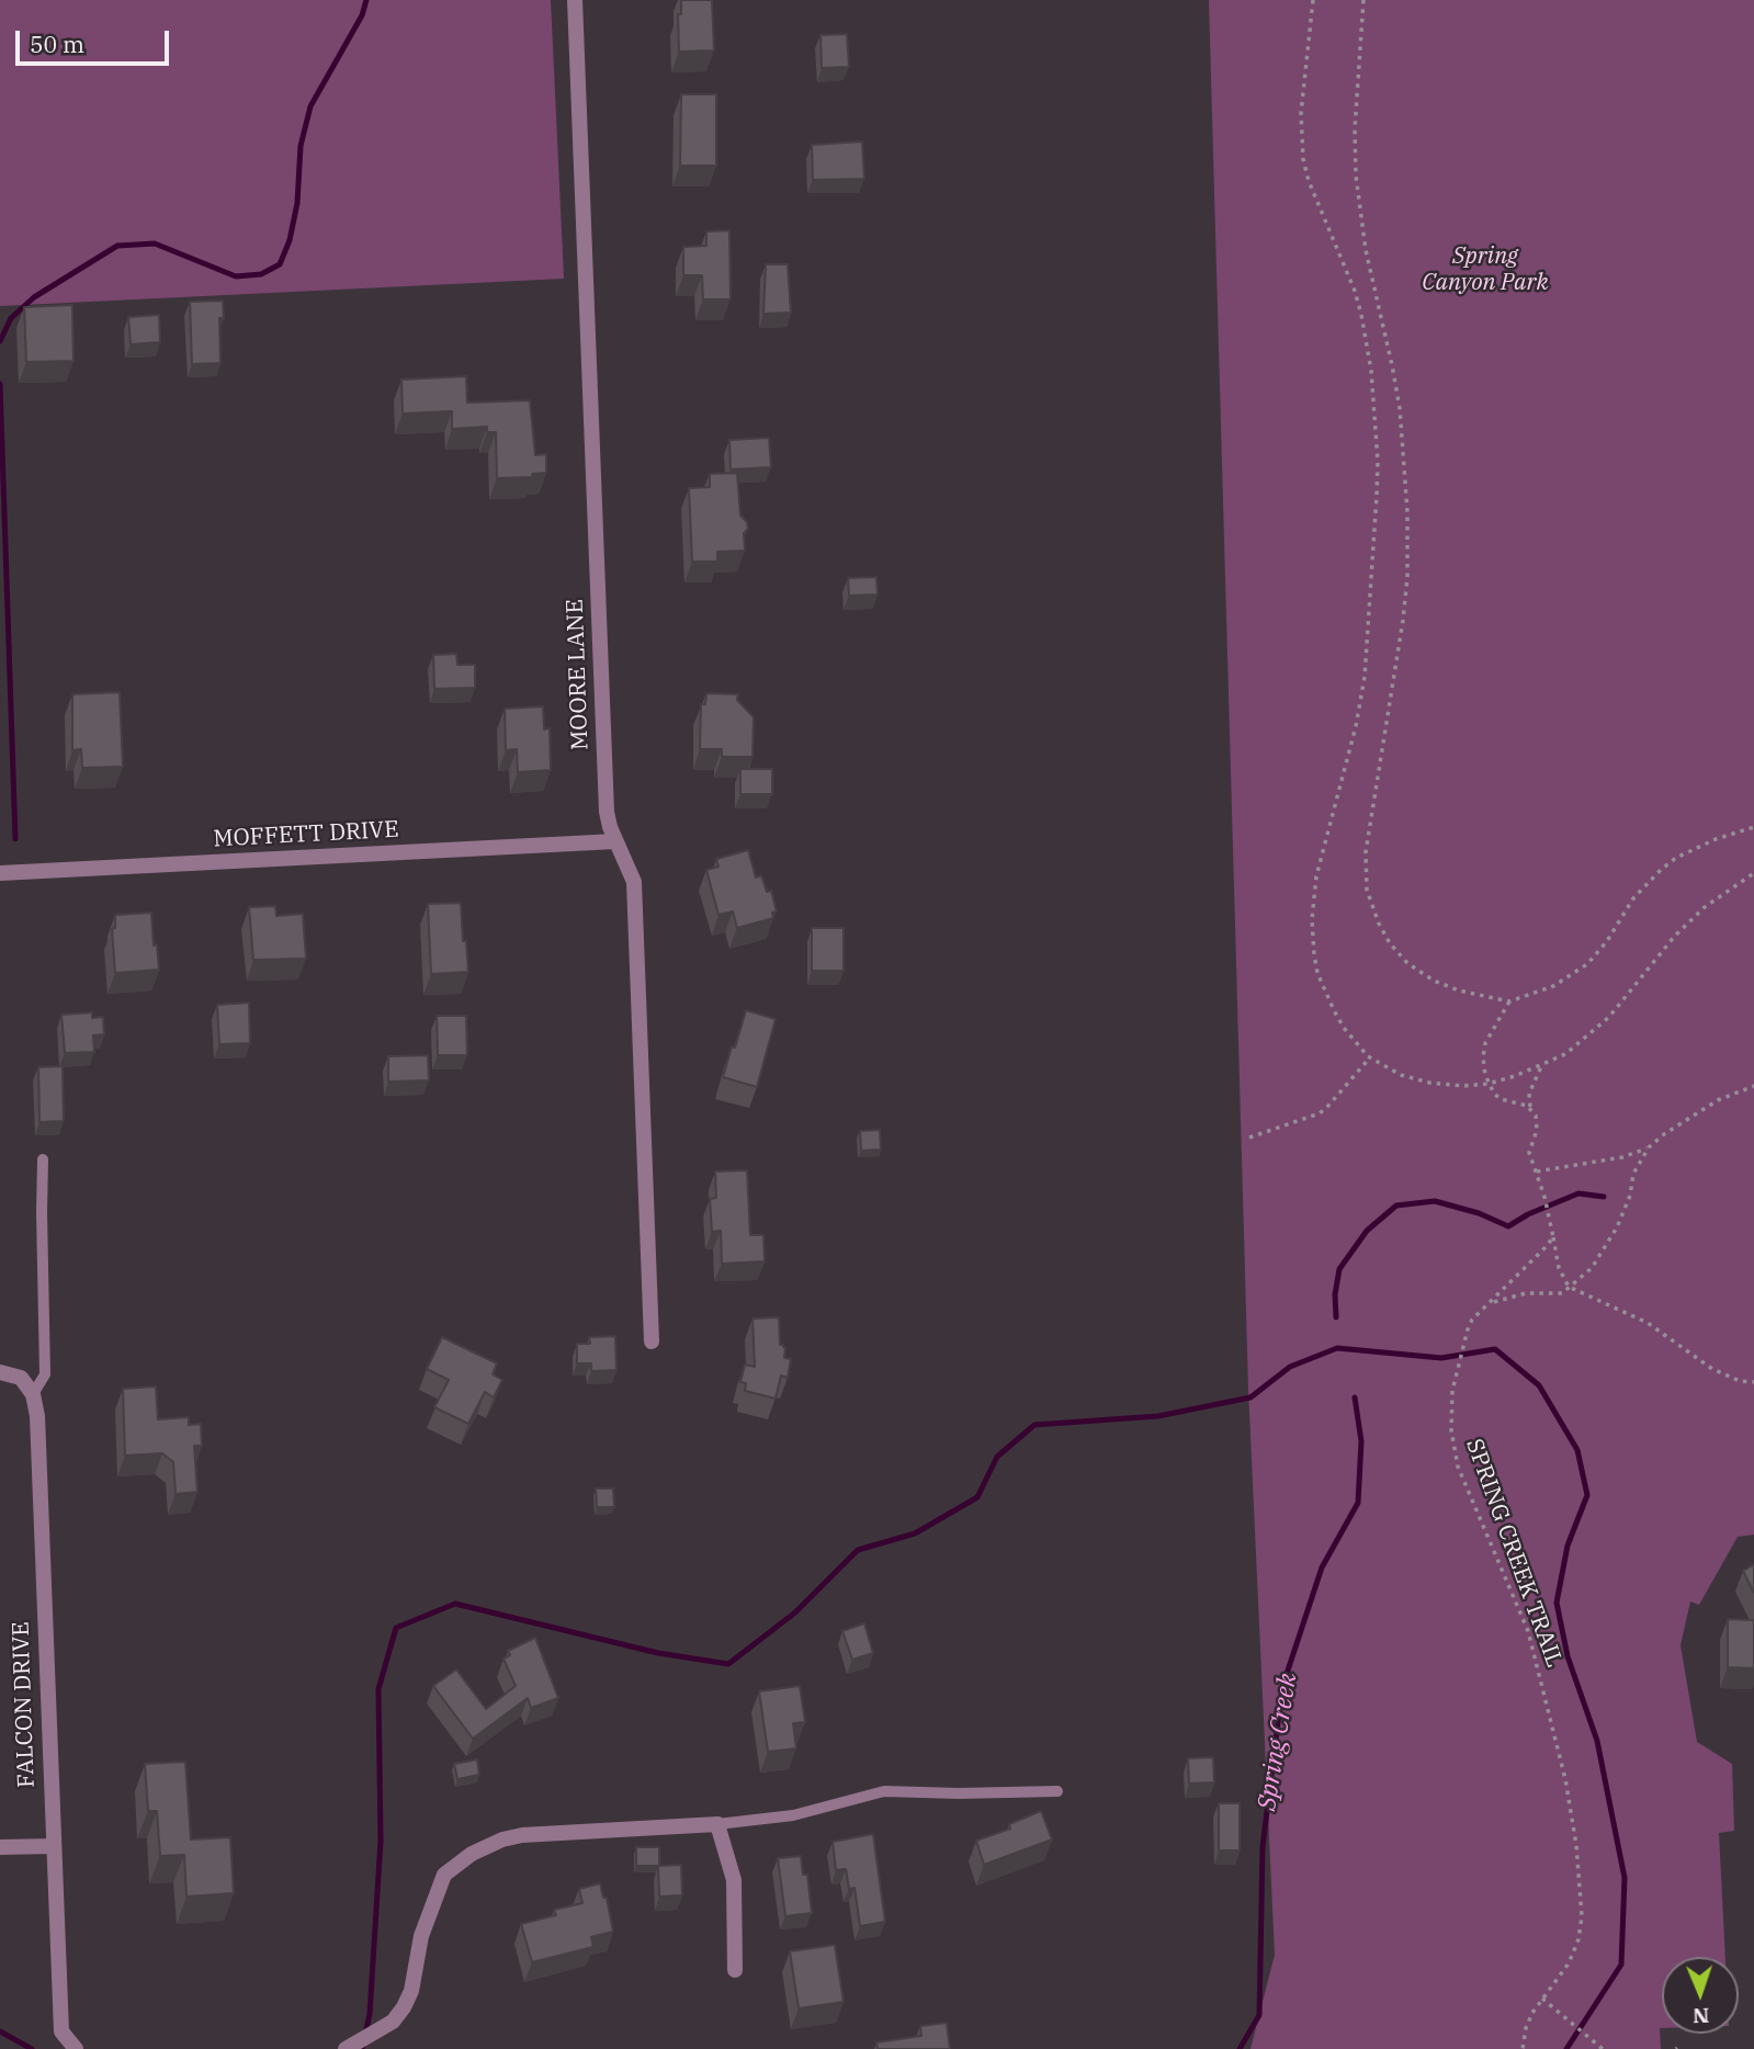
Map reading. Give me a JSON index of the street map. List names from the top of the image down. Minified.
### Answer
{"streets":{"street":["MOORE LANE","MOFFETT DRIVE","FALCON DRIVE"],"path":["SPRING CREEK TRAIL"]},"crossings":[["MOORE LANE","MOFFETT DRIVE"]],"water":["Spring Creek"],"parks":["Spring Canyon Park"],"scale_bar":"50 m","north":"bottom"}
